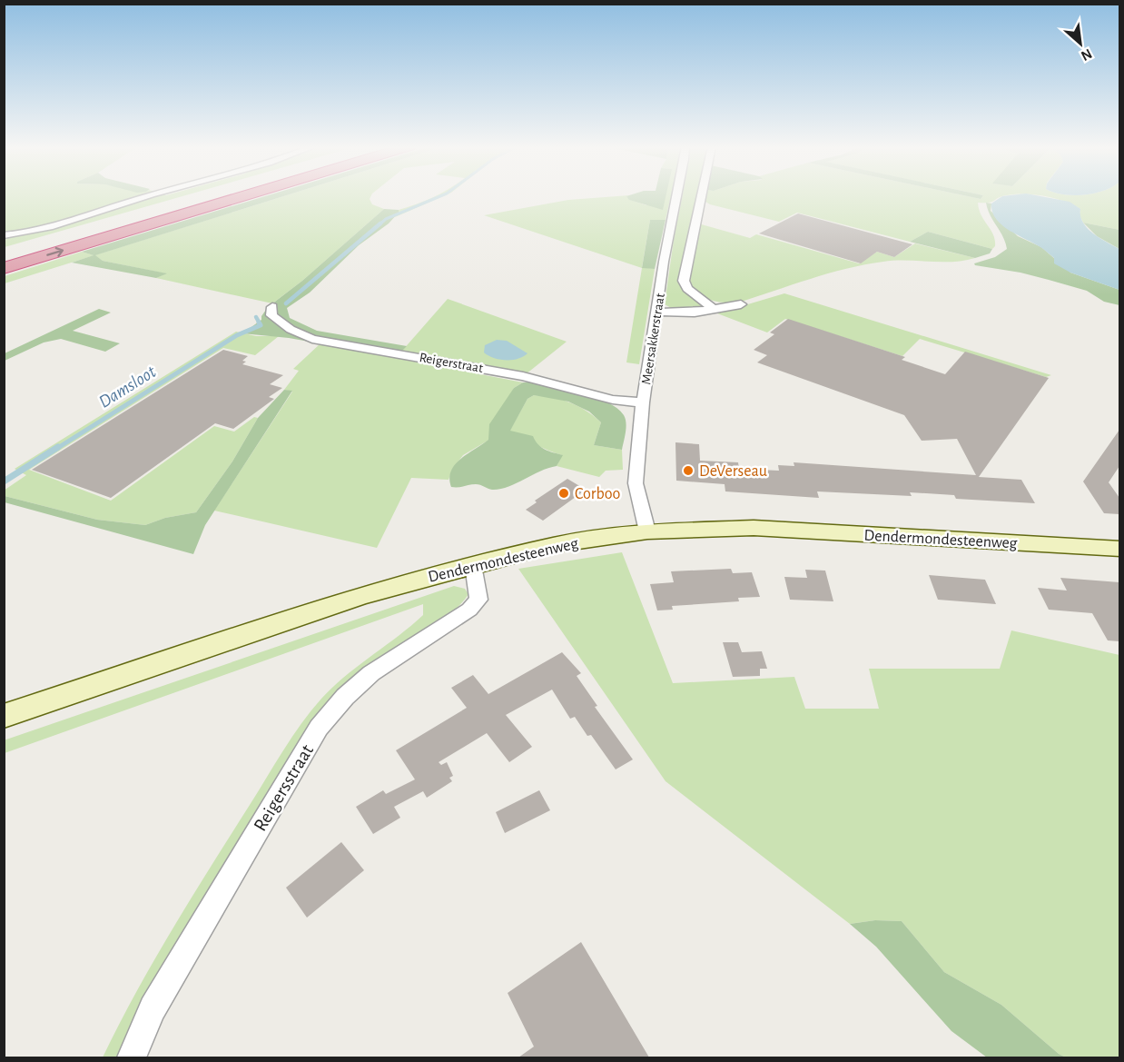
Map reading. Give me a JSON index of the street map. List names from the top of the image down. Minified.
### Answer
{"streets":{"main road":["Dendermondesteenweg"],"street":["Meersakkerstraat","Reigerstraat","Reigersstraat"]},"crossings":[["Meersakkerstraat","Reigerstraat"],["Meersakkerstraat","Dendermondesteenweg"],["Dendermondesteenweg","Reigersstraat"]],"water":["Damsloot"],"places":["DeVerseau","Corboo"],"north":"bottom right"}
